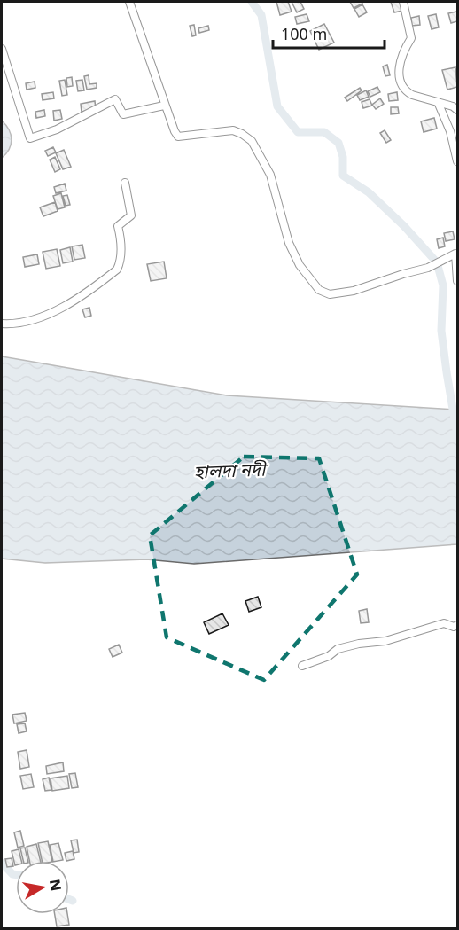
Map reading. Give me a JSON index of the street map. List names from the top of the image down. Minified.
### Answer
{"water":["হালদা নদী"],"scale_bar":"100 m","north":"right"}
